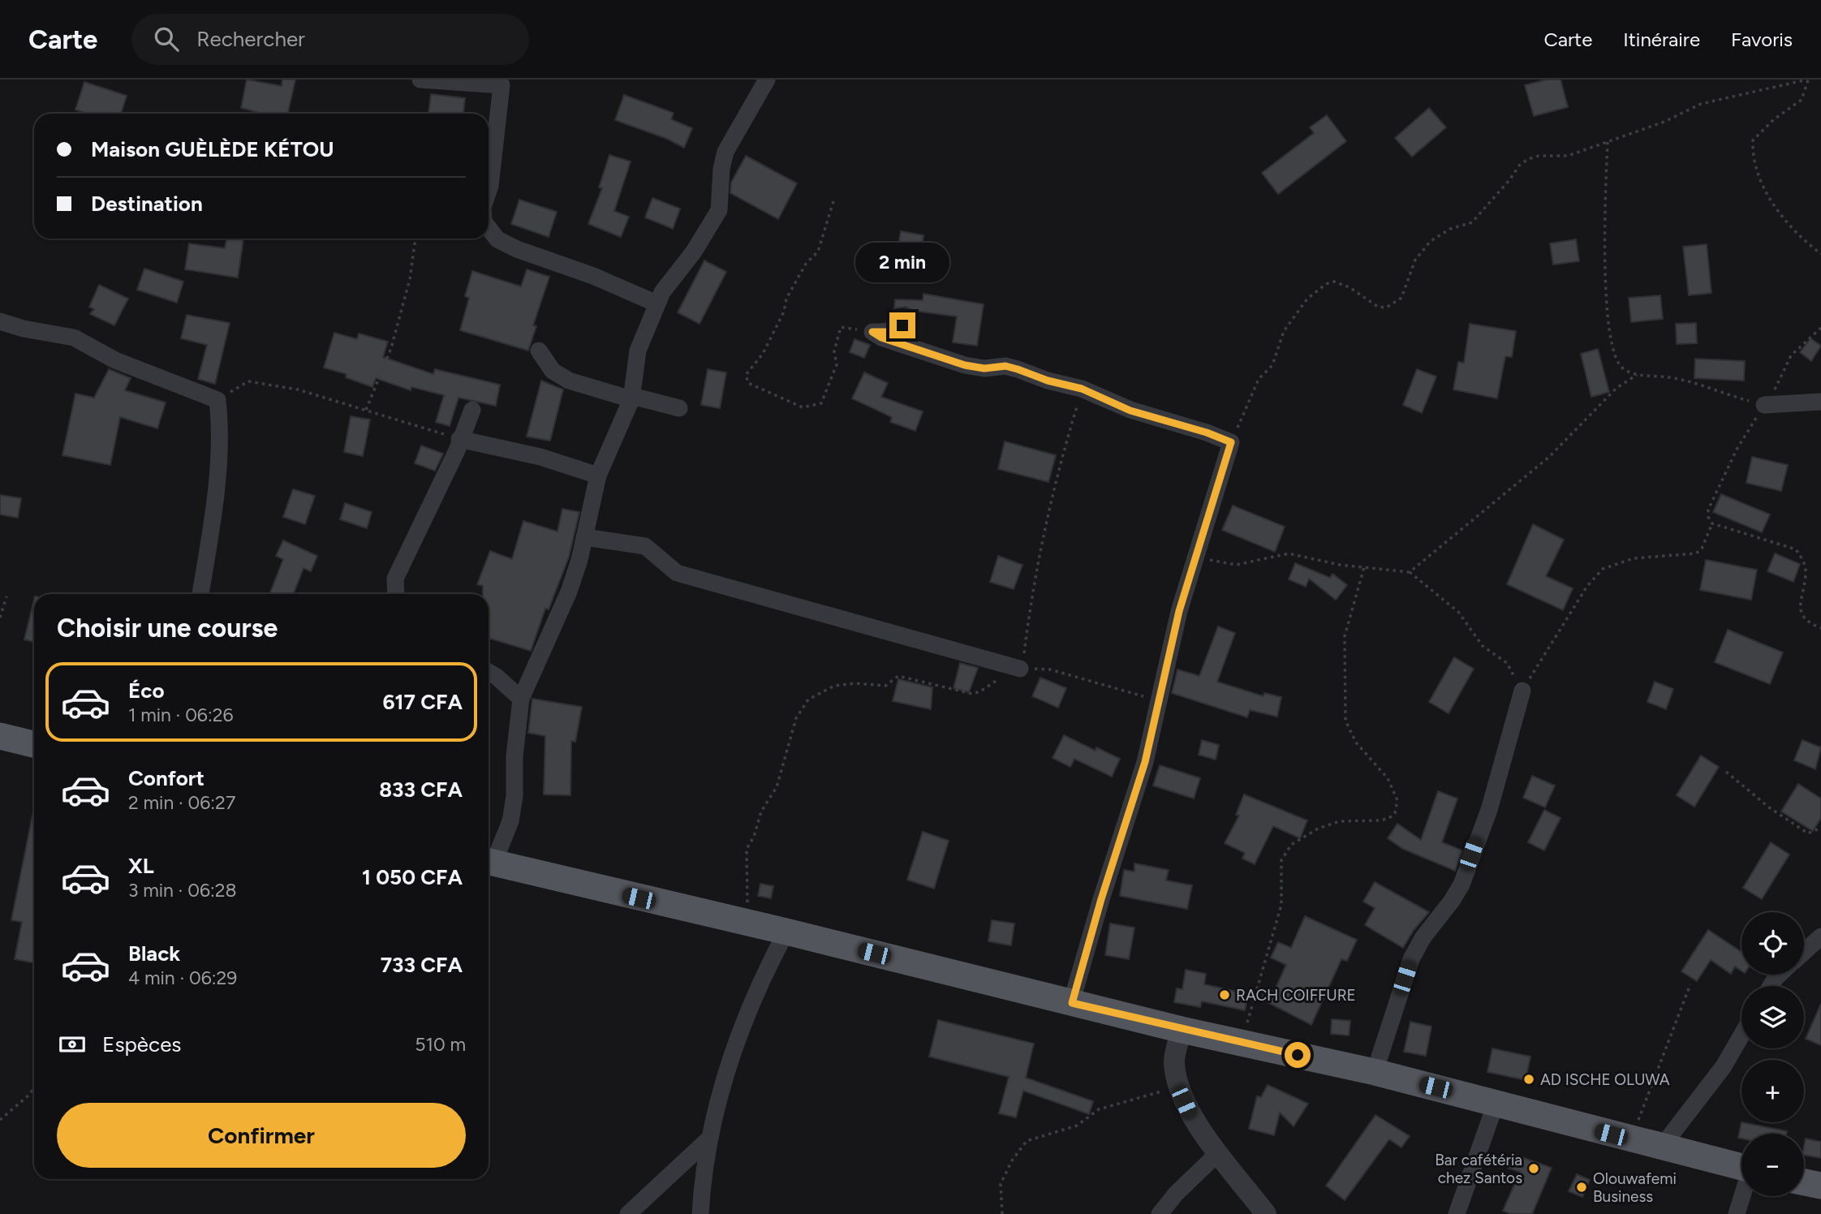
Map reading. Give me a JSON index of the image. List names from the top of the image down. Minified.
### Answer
{"places":["RACH COIFFURE","AD ISCHE OLUWA","Bar cafétéria chez Santos","Olouwafemi Business"],"page":{"header":"Carte","search":"Rechercher","nav":["Carte","Itinéraire","Favoris"],"banner":["Maison GUÈLÈDE KÉTOU","Destination"],"bubble":"2 min","heading":"Choisir une course","list":[{"name":"Éco","note":"1 min · 06:26","value":"617 CFA"},{"name":"Confort","note":"2 min · 06:27","value":"833 CFA"},{"name":"XL","note":"3 min · 06:28","value":"1 050 CFA"},{"name":"Black","note":"4 min · 06:29","value":"733 CFA"}],"map_buttons":["+","−"],"pay":["Espèces","510 m"],"buttons":"Confirmer"}}
